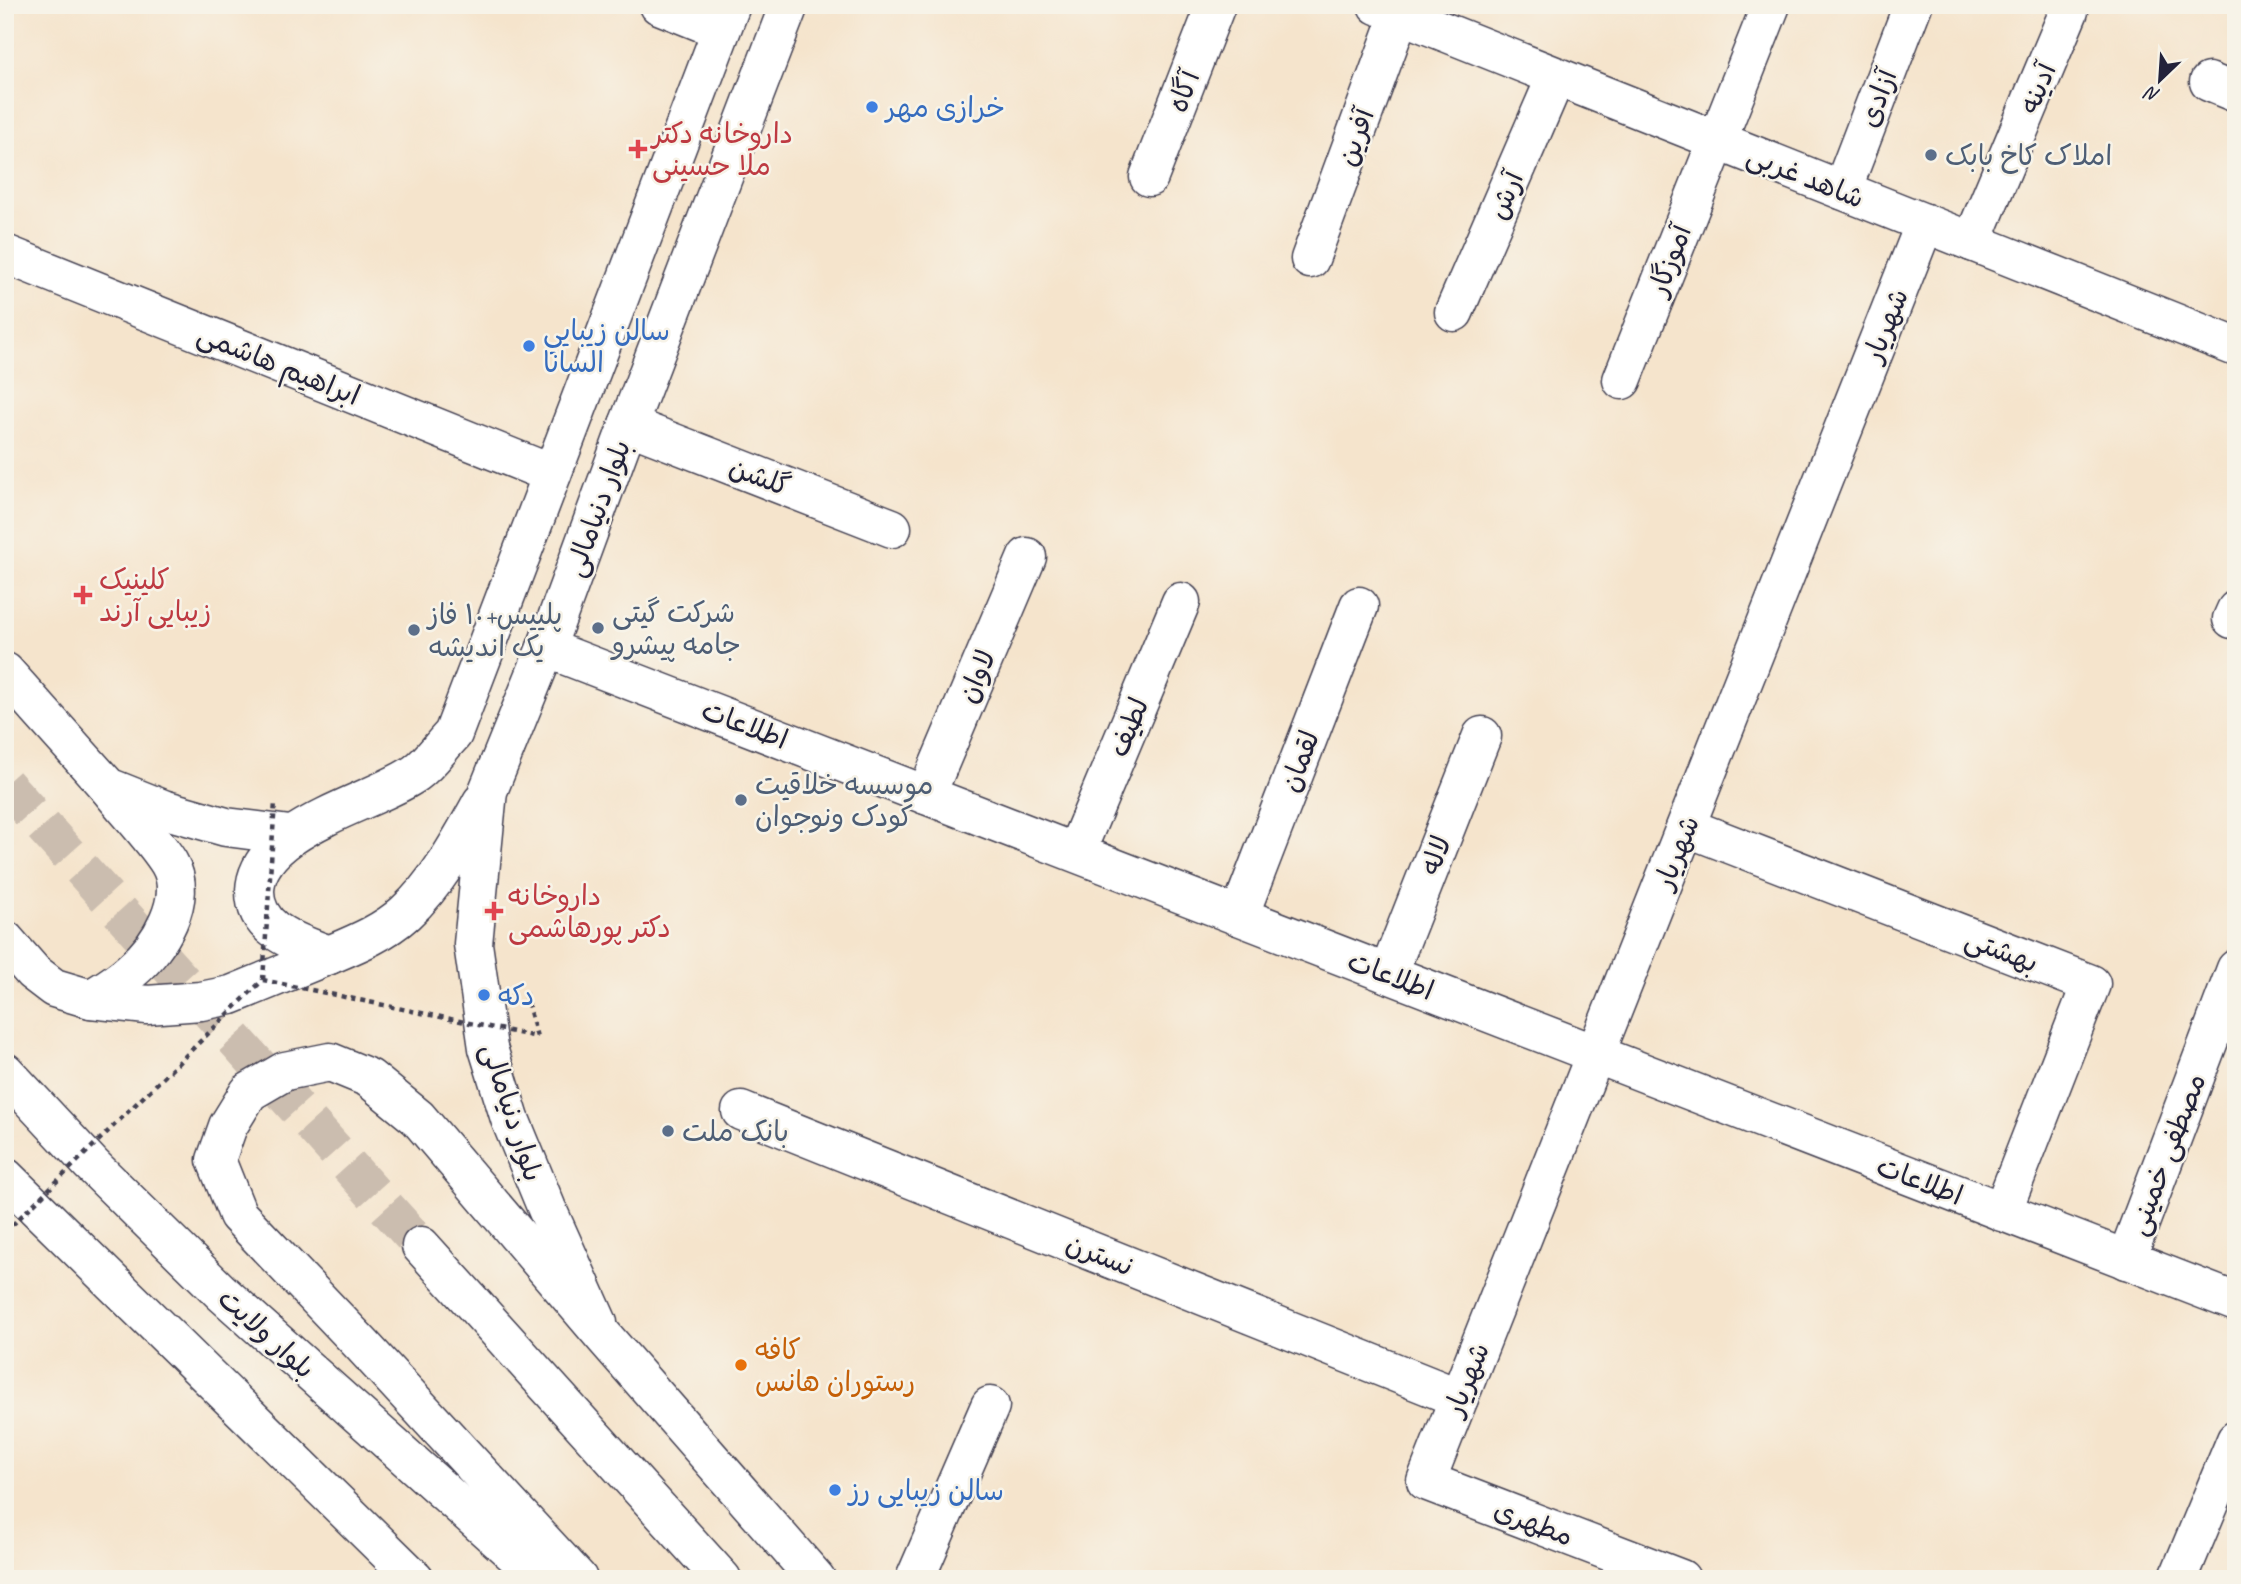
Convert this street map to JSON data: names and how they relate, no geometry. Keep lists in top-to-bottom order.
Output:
{
  "streets": {
    "street": [
      "آدینه",
      "آگاه",
      "آزادی",
      "آفرین",
      "شاهد غربی",
      "آرش",
      "آموزگار",
      "شهریار",
      "ابراهیم هاشمی",
      "گلشن",
      "بلوار دنیامالی",
      "لاوان",
      "اطلاعات",
      "لطیف",
      "لقمان",
      "لاله",
      "بهشتی",
      "مصطفی خمینی",
      "نسترن",
      "بلوار ولایت",
      "مطهری"
    ]
  },
  "crossings": [
    ["آدینه", "شاهد غربی"],
    ["آزادی", "شاهد غربی"],
    ["آفرین", "شاهد غربی"],
    ["شاهد غربی", "آرش"],
    ["شاهد غربی", "آموزگار"],
    ["شاهد غربی", "شهریار"],
    ["شهریار", "اطلاعات"],
    ["شهریار", "بهشتی"],
    ["شهریار", "نسترن"],
    ["شهریار", "مطهری"],
    ["ابراهیم هاشمی", "بلوار دنیامالی"],
    ["گلشن", "بلوار دنیامالی"],
    ["بلوار دنیامالی", "اطلاعات"],
    ["لاوان", "اطلاعات"],
    ["اطلاعات", "لطیف"],
    ["اطلاعات", "لقمان"],
    ["اطلاعات", "لاله"],
    ["اطلاعات", "بهشتی"],
    ["اطلاعات", "مصطفی خمینی"]
  ],
  "places": {
    "other": [
      "خرازی مهر",
      "املاک کاخ بابک",
      "سالن زيبايي السانا",
      "شرکت گیتی جامه پیشرو",
      "پلییس+١٠ فاز یک اندیشه",
      "موسسه خلاقیت کودک ونوجوان",
      "دکه",
      "بانک ملت",
      "کافه رستوران هانس",
      "سالن زیبایی رز"
    ],
    "health": ["داروخانه دکتر ملا حسینی", "کلینیک زیبایی آرند", "داروخانه دکتر پورهاشمی"]
  },
  "north": "bottom left"
}
